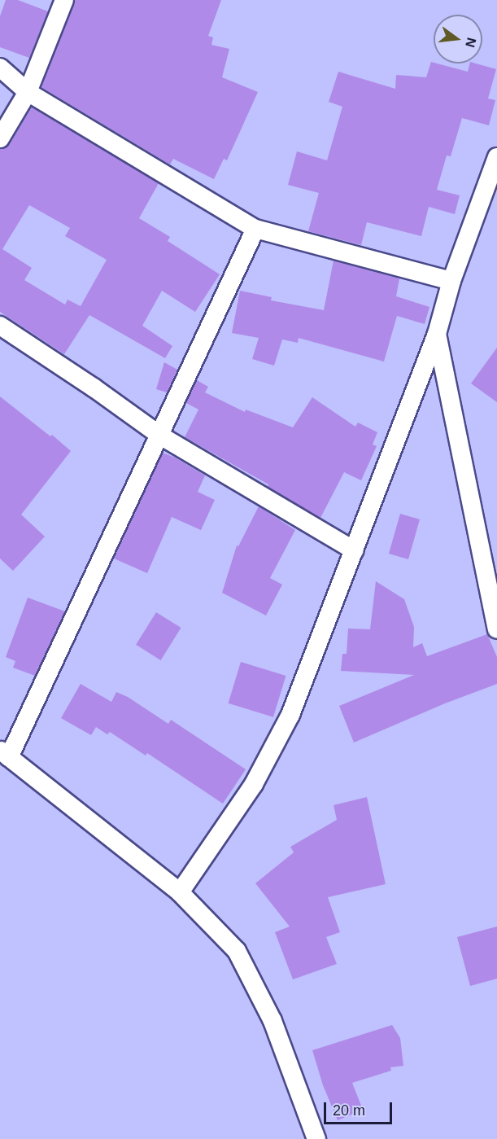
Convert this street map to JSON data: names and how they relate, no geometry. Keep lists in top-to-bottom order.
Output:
{
  "scale_bar": "20 m",
  "north": "right"
}
